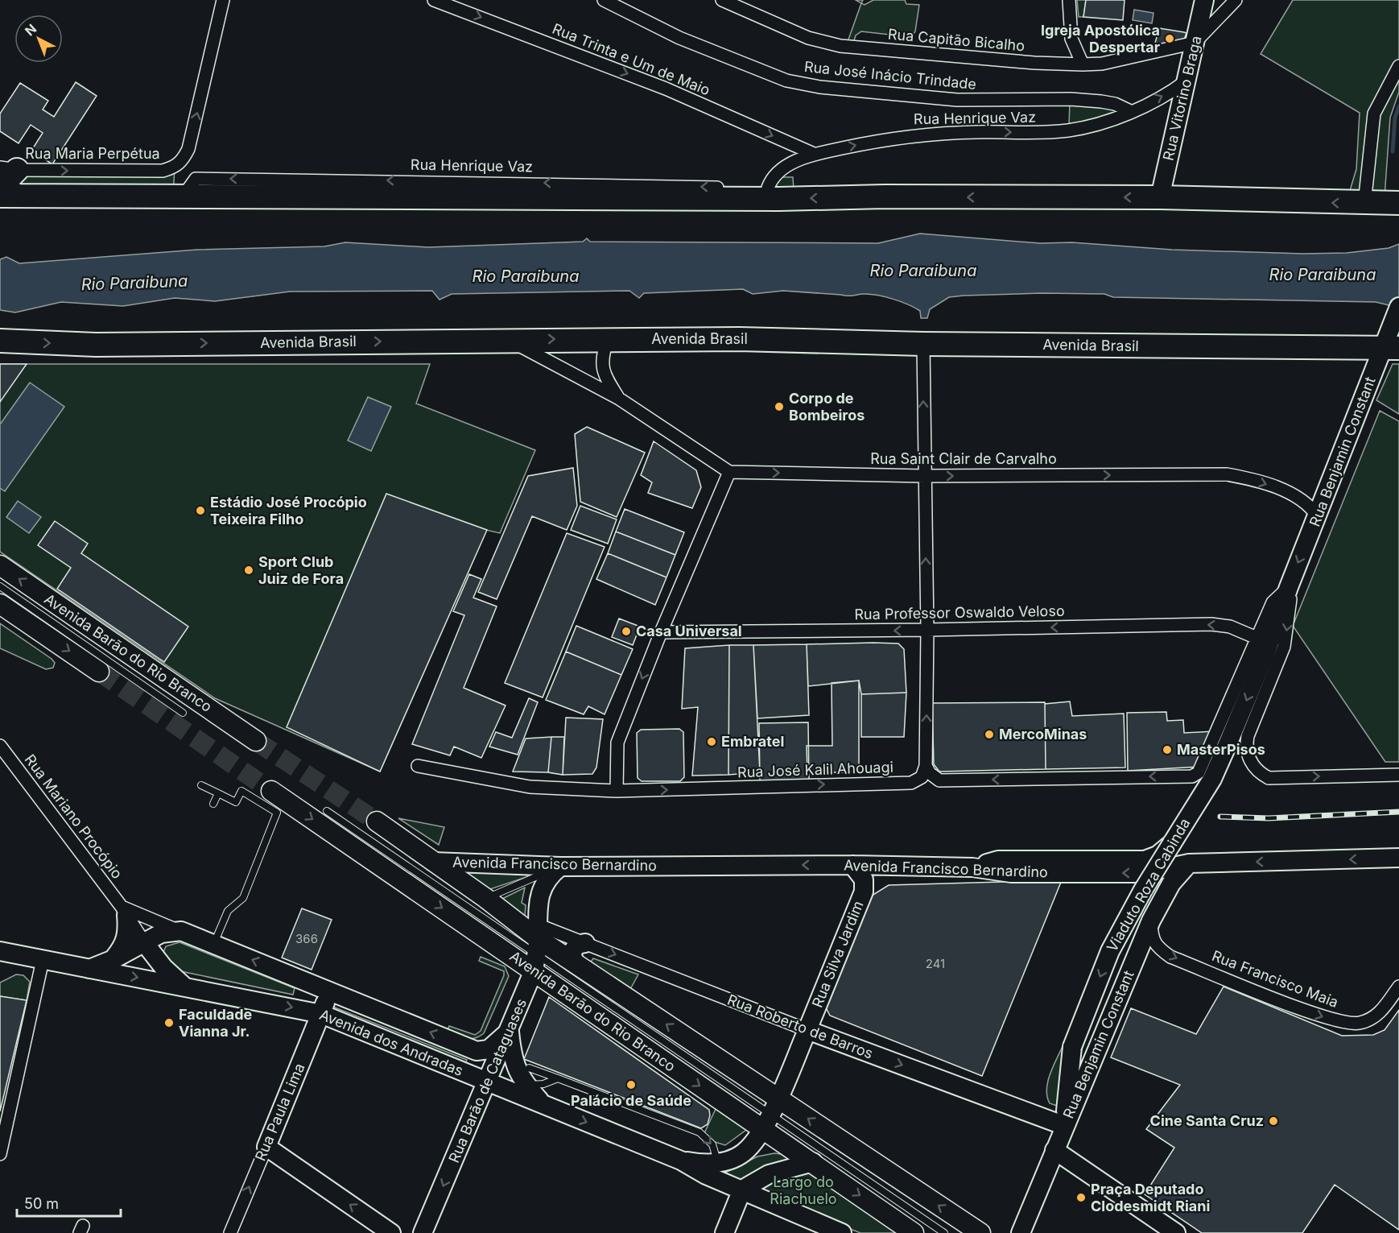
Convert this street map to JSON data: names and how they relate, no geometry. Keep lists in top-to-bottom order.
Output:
{
  "streets": {
    "highway": ["Avenida Brasil"],
    "main road": [
      "Rua Vitorino Braga",
      "Rua Benjamin Constant",
      "Avenida Barão do Rio Branco",
      "Avenida Francisco Bernardino",
      "Viaduto Roza Cabinda",
      "Rua Silva Jardim",
      "Rua Roberto de Barros",
      "Avenida dos Andradas",
      "Rua Barão de Cataguases",
      "Rua Paula Lima"
    ],
    "street": [
      "Rua Capitão Bicalho",
      "Rua Trinta e Um de Maio",
      "Rua José Inácio Trindade",
      "Rua Henrique Vaz",
      "Rua Maria Perpétua",
      "Rua Saint Clair de Carvalho",
      "Rua Professor Oswaldo Veloso",
      "Rua José Kalil Ahouagi",
      "Rua Mariano Procópio",
      "Rua Francisco Maia"
    ]
  },
  "crossings": [
    ["Rua Capitão Bicalho", "Rua Vitorino Braga"],
    ["Rua Trinta e Um de Maio", "Rua Henrique Vaz"],
    ["Rua José Inácio Trindade", "Rua Henrique Vaz"],
    ["Rua Vitorino Braga", "Rua Henrique Vaz"],
    ["Avenida Brasil", "Rua Benjamin Constant"],
    ["Rua Benjamin Constant", "Rua Saint Clair de Carvalho"],
    ["Rua Benjamin Constant", "Rua Professor Oswaldo Veloso"],
    ["Rua Benjamin Constant", "Rua José Kalil Ahouagi"],
    ["Rua Benjamin Constant", "Avenida Francisco Bernardino"],
    ["Rua Benjamin Constant", "Viaduto Roza Cabinda"],
    ["Rua Benjamin Constant", "Rua Francisco Maia"],
    ["Rua Benjamin Constant", "Rua Roberto de Barros"],
    ["Avenida Barão do Rio Branco", "Avenida Francisco Bernardino"],
    ["Avenida Barão do Rio Branco", "Rua Silva Jardim"],
    ["Avenida Barão do Rio Branco", "Rua Roberto de Barros"],
    ["Avenida Barão do Rio Branco", "Avenida dos Andradas"],
    ["Avenida Barão do Rio Branco", "Rua Barão de Cataguases"],
    ["Avenida Francisco Bernardino", "Rua Silva Jardim"],
    ["Avenida Francisco Bernardino", "Rua Barão de Cataguases"],
    ["Viaduto Roza Cabinda", "Rua Roberto de Barros"],
    ["Rua Silva Jardim", "Rua Roberto de Barros"],
    ["Rua Silva Jardim", "Avenida dos Andradas"],
    ["Rua Roberto de Barros", "Rua Barão de Cataguases"],
    ["Avenida dos Andradas", "Rua Barão de Cataguases"],
    ["Avenida dos Andradas", "Rua Paula Lima"]
  ],
  "one_way": [
    "Rua Trinta e Um de Maio",
    "Rua Henrique Vaz",
    "Rua Maria Perpétua",
    "Rua Saint Clair de Carvalho",
    "Rua Professor Oswaldo Veloso",
    "Rua José Kalil Ahouagi",
    "Avenida Francisco Bernardino",
    "Viaduto Roza Cabinda",
    "Rua Francisco Maia",
    "Rua Roberto de Barros",
    "Rua Barão de Cataguases",
    "Rua Paula Lima"
  ],
  "water": ["Rio Paraibuna"],
  "parks": ["Largo do Riachuelo"],
  "places": [
    "Igreja Apostólica Despertar",
    "Corpo de Bombeiros",
    "Estádio José Procópio Teixeira Filho",
    "Sport Club Juiz de Fora",
    "Casa Universal",
    "MercoMinas",
    "Embratel",
    "MasterPisos",
    "Faculdade Vianna Jr.",
    "Palácio de Saúde",
    "Cine Santa Cruz",
    "Praça Deputado Clodesmidt Riani"
  ],
  "house_numbers": ["366", "241"],
  "scale_bar": "50 m",
  "north": "top left"
}
